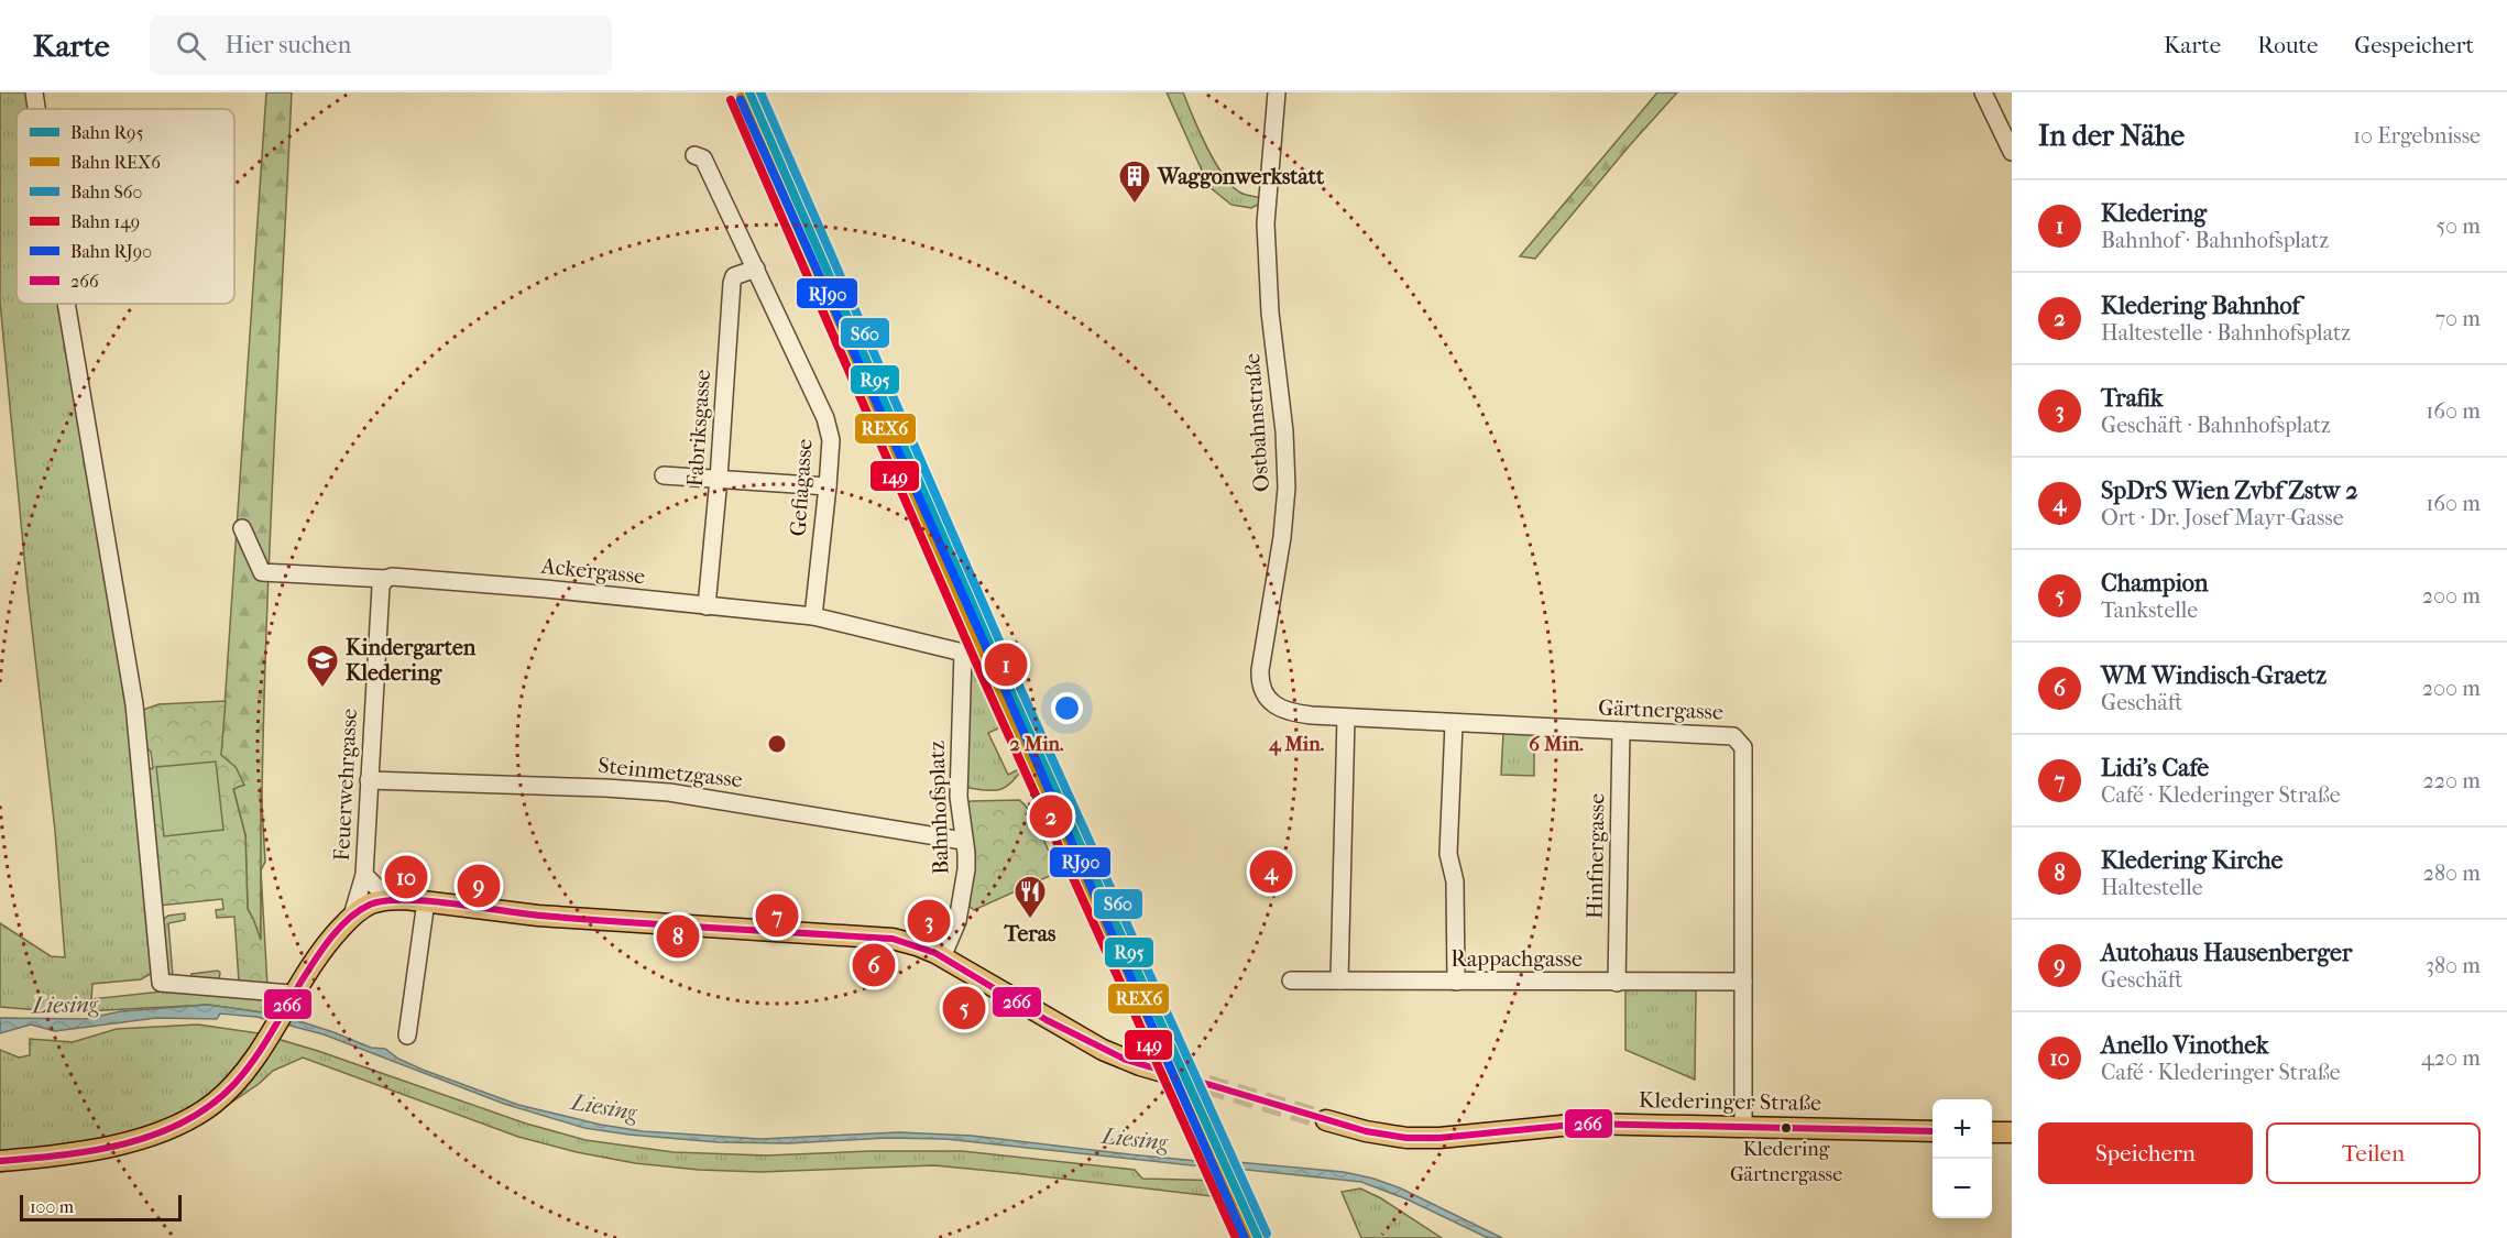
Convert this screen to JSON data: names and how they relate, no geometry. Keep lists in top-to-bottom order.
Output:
{
  "streets": {
    "main road": ["Klederinger Straße"],
    "street": [
      "Ostbahnstraße",
      "Fabriksgasse",
      "Gefiagasse",
      "Ackergasse",
      "Gärtnergasse",
      "Steinmetzgasse",
      "Feuerwehrgasse",
      "Bahnhofsplatz",
      "Hinfnergasse",
      "Rappachgasse"
    ]
  },
  "crossings": [
    ["Ostbahnstraße", "Gärtnergasse"],
    ["Fabriksgasse", "Gefiagasse"],
    ["Fabriksgasse", "Ackergasse"],
    ["Gefiagasse", "Ackergasse"],
    ["Ackergasse", "Feuerwehrgasse"],
    ["Ackergasse", "Bahnhofsplatz"],
    ["Gärtnergasse", "Hinfnergasse"],
    ["Gärtnergasse", "Rappachgasse"],
    ["Gärtnergasse", "Klederinger Straße"],
    ["Steinmetzgasse", "Feuerwehrgasse"],
    ["Steinmetzgasse", "Bahnhofsplatz"],
    ["Hinfnergasse", "Rappachgasse"]
  ],
  "water": ["Liesing"],
  "places": {
    "building": ["Waggonwerkstatt"],
    "school or university": ["Kindergarten Kledering"],
    "restaurant": ["Teras"],
    "other": ["Kledering Gärtnergasse"]
  },
  "lines": [
    "rail line R95",
    "rail line S60",
    "rail line REX6",
    "rail line 149",
    "rail line RJ90",
    "transit line 266"
  ],
  "legend": [
    "Bahn R95",
    "Bahn REX6",
    "Bahn S60",
    "Bahn 149",
    "Bahn RJ90",
    "266"
  ],
  "scale_bar": "100 m",
  "page": {
    "header": "Karte",
    "search": "Hier suchen",
    "nav": ["Karte", "Route", "Gespeichert"],
    "heading": ["In der Nähe", "10 Ergebnisse"],
    "list": [
      {
        "mark": "1",
        "name": "Kledering",
        "note": "Bahnhof · Bahnhofsplatz",
        "value": "50 m"
      },
      {
        "mark": "2",
        "name": "Kledering Bahnhof",
        "note": "Haltestelle · Bahnhofsplatz",
        "value": "70 m"
      },
      {
        "mark": "3",
        "name": "Trafik",
        "note": "Geschäft · Bahnhofsplatz",
        "value": "160 m"
      },
      {
        "mark": "4",
        "name": "SpDrS Wien Zvbf Zstw 2",
        "note": "Ort · Dr. Josef Mayr-Gasse",
        "value": "160 m"
      },
      {
        "mark": "5",
        "name": "Champion",
        "note": "Tankstelle",
        "value": "200 m"
      },
      {
        "mark": "6",
        "name": "WM Windisch-Graetz",
        "note": "Geschäft",
        "value": "200 m"
      },
      {
        "mark": "7",
        "name": "Lidi's Cafe",
        "note": "Café · Klederinger Straße",
        "value": "220 m"
      },
      {
        "mark": "8",
        "name": "Kledering Kirche",
        "note": "Haltestelle",
        "value": "280 m"
      },
      {
        "mark": "9",
        "name": "Autohaus Hausenberger",
        "note": "Geschäft",
        "value": "380 m"
      },
      {
        "mark": "10",
        "name": "Anello Vinothek",
        "note": "Café · Klederinger Straße",
        "value": "420 m"
      }
    ],
    "pins": [
      "1",
      "2",
      "4",
      "10",
      "9",
      "7",
      "3",
      "8",
      "6",
      "5"
    ],
    "map_buttons": ["+", "−"],
    "buttons": ["Speichern", "Teilen"],
    "scale": "100 m"
  },
  "rings": ["2 Min.", "4 Min.", "6 Min."]
}
